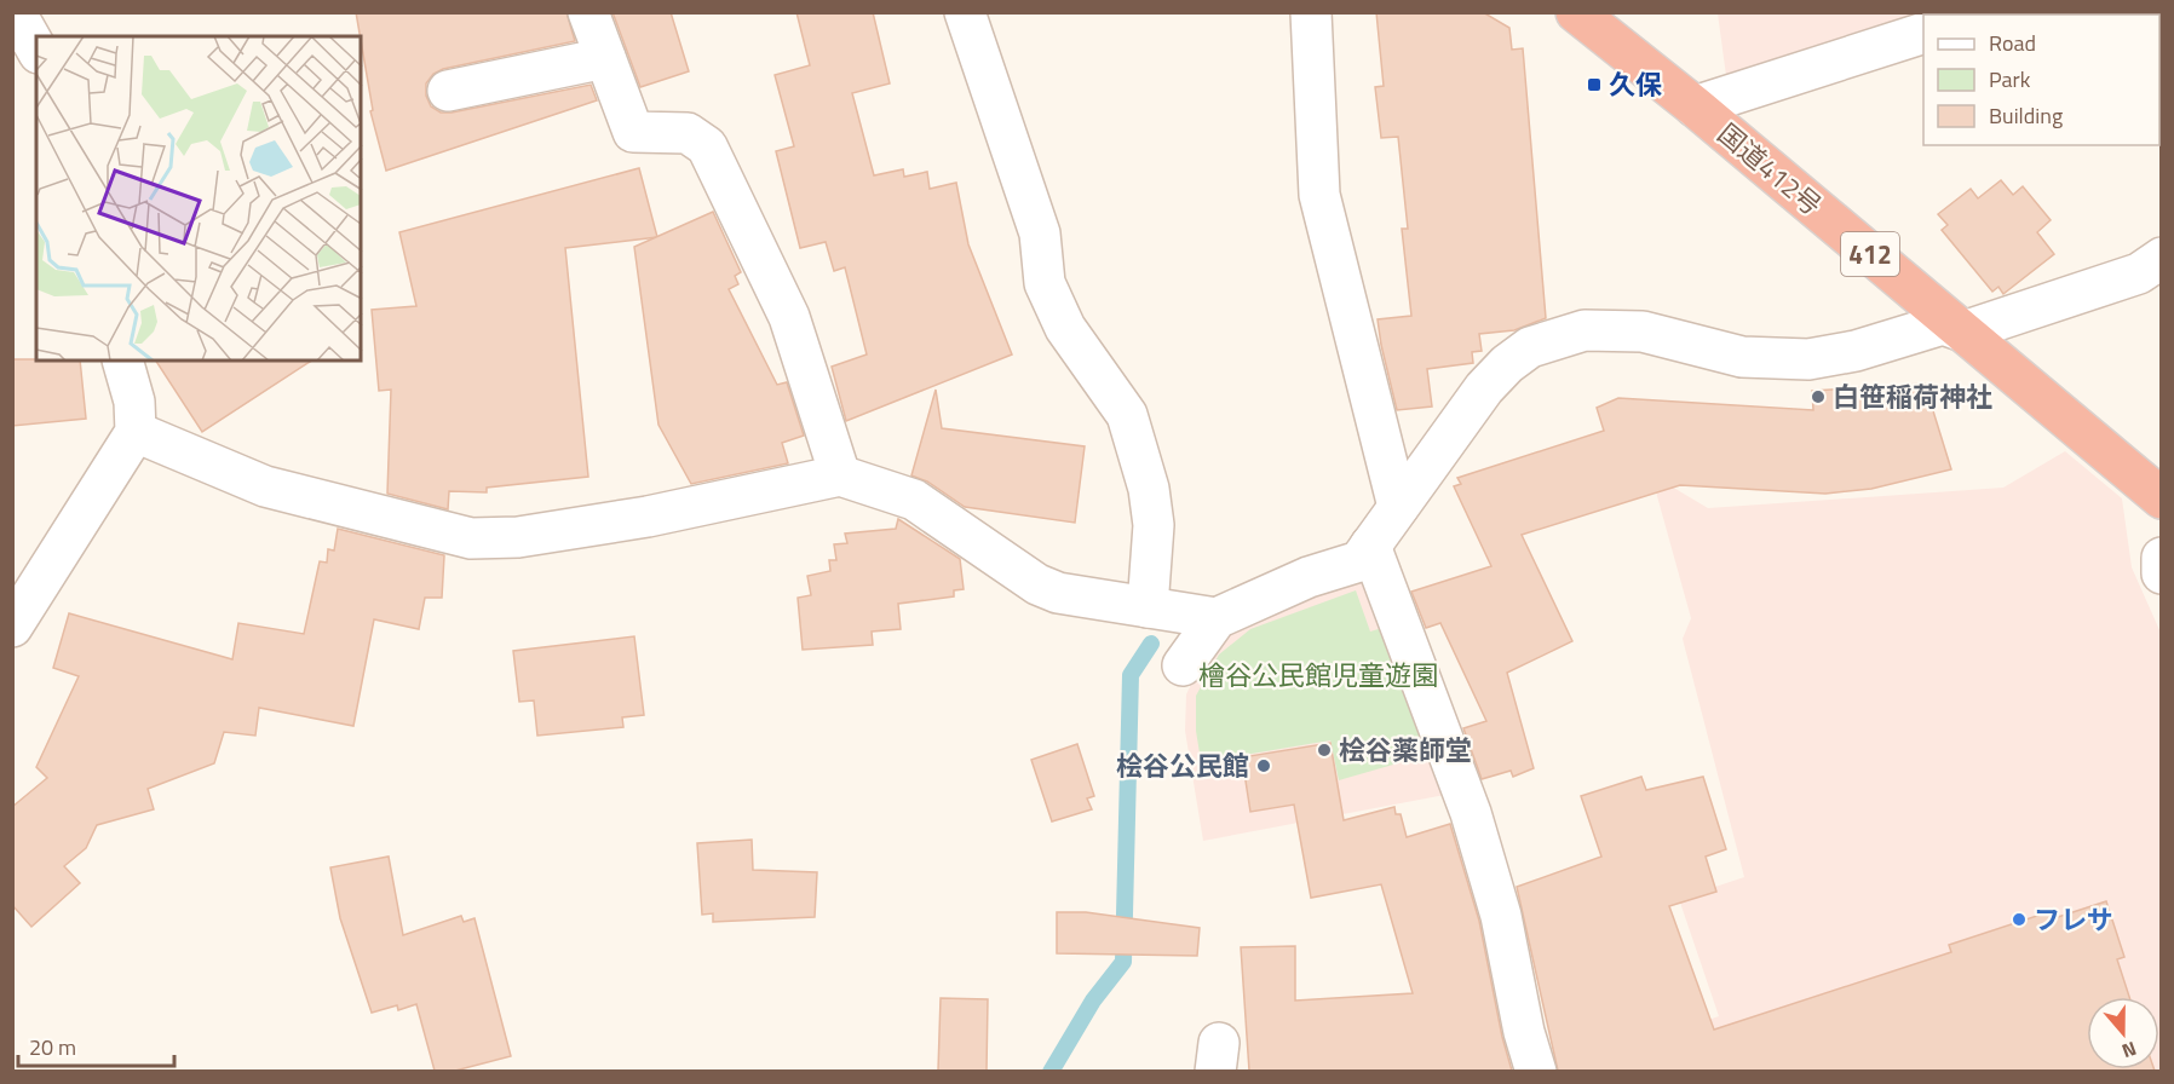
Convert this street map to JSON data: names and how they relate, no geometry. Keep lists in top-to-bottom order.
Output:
{
  "streets": {
    "highway": ["国道412号", "412"]
  },
  "parks": ["檜谷公民館児童遊園"],
  "places": {
    "transit": ["久保"],
    "other": [
      "白笹稲荷神社",
      "桧谷薬師堂",
      "桧谷公民館",
      "フレサ"
    ]
  },
  "legend": ["Road", "Park", "Building"],
  "scale_bar": "20 m",
  "north": "bottom"
}
